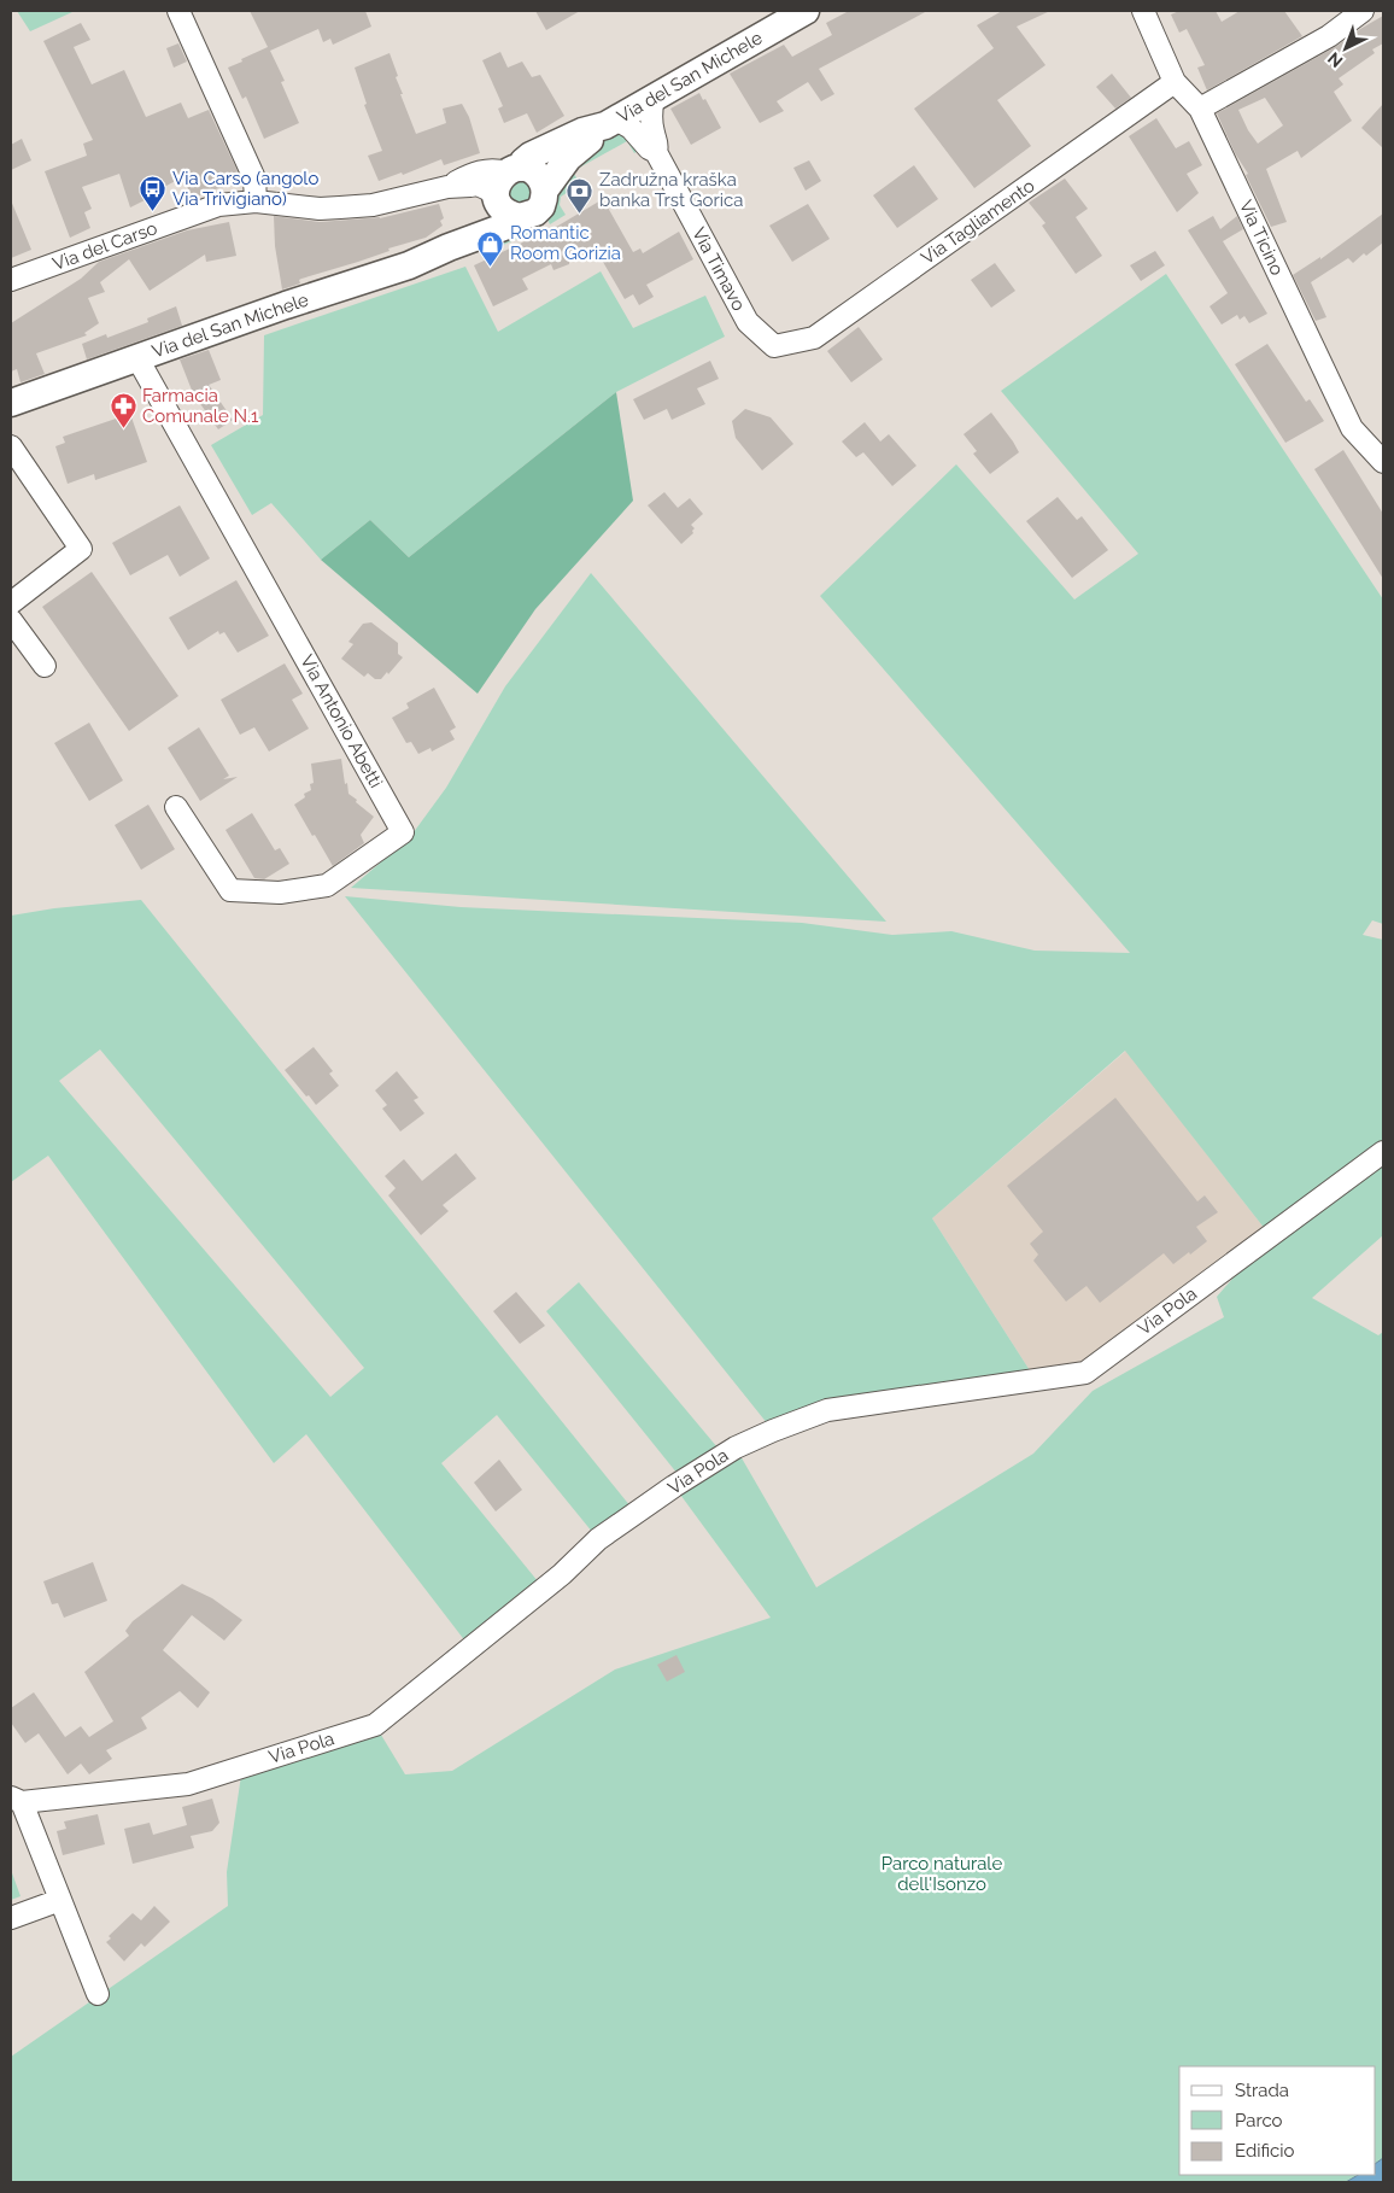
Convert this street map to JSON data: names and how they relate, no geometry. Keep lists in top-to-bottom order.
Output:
{
  "streets": {
    "main road": ["Via del San Michele"],
    "street": [
      "Via Tagliamento",
      "Via Ticino",
      "Via del Carso",
      "Via Timavo",
      "Via Antonio Abetti",
      "Via Pola"
    ]
  },
  "crossings": [
    ["Via del San Michele", "Via del Carso"],
    ["Via del San Michele", "Via Timavo"],
    ["Via del San Michele", "Via Antonio Abetti"],
    ["Via Tagliamento", "Via Ticino"],
    ["Via Tagliamento", "Via Timavo"]
  ],
  "parks": ["Parco naturale dell'Isonzo"],
  "places": {
    "bus stop": ["Via Carso (angolo Via Trivigiano)"],
    "bank": ["Zadružna kraška banka Trst Gorica"],
    "shop": ["Romantic Room Gorizia"],
    "pharmacy": ["Farmacia Comunale N.1"]
  },
  "legend": ["Strada", "Parco", "Edificio"],
  "north": "bottom left"
}
